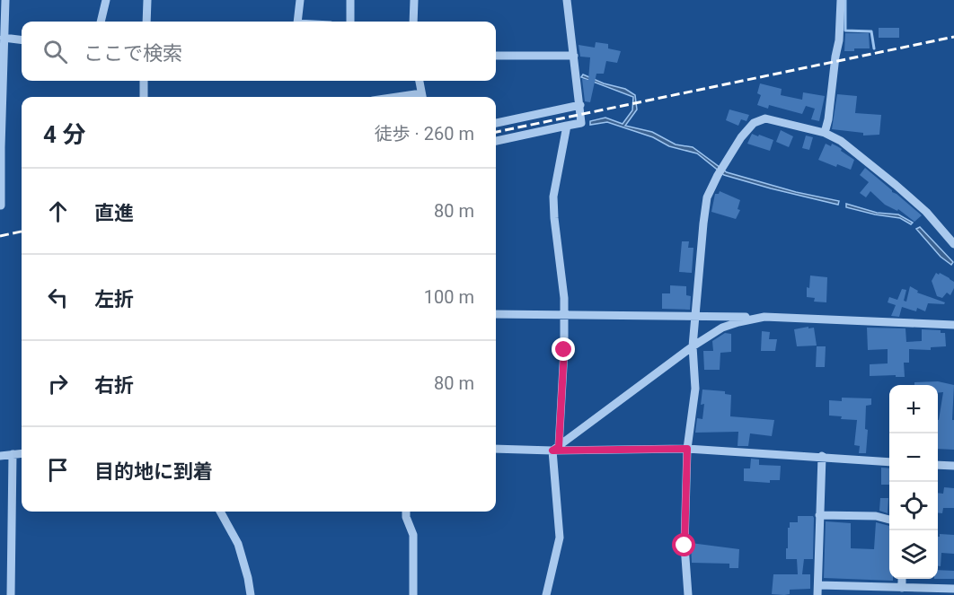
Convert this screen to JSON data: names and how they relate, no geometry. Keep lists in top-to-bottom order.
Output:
{
  "page": {
    "search": "ここで検索",
    "heading": ["4 分", "徒歩 · 260 m"],
    "list": [
      ["直進", "80 m"],
      ["左折", "100 m"],
      ["右折", "80 m"],
      "目的地に到着"
    ],
    "map_buttons": ["+", "−"]
  }
}
